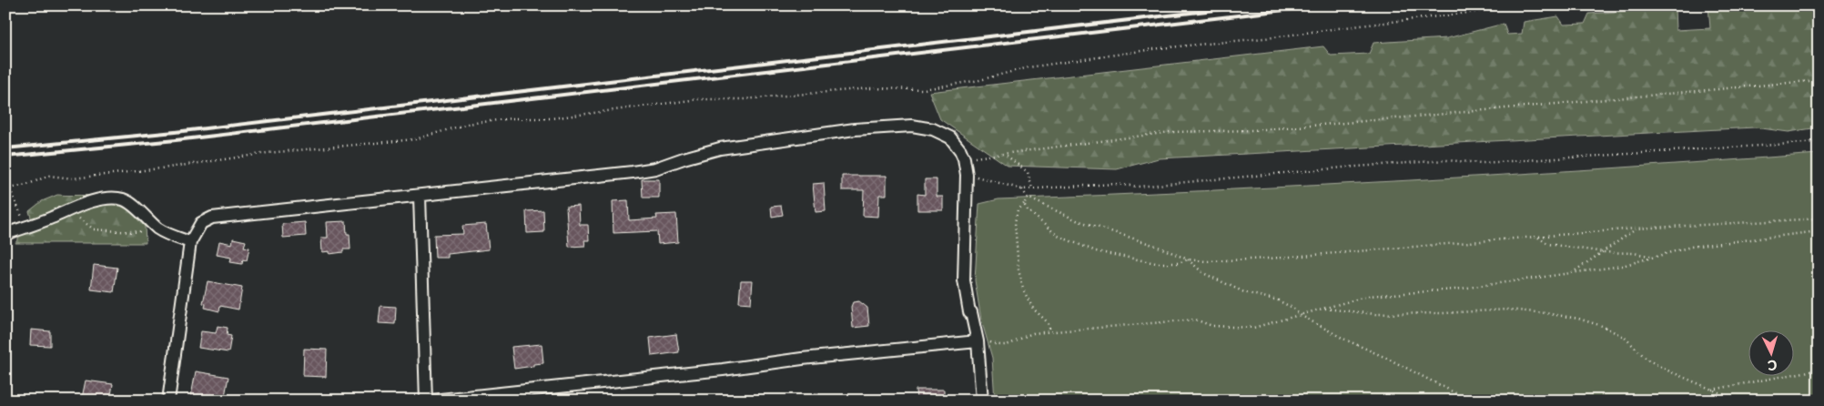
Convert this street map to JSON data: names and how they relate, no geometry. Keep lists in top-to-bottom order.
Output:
{
  "north": "bottom"
}
